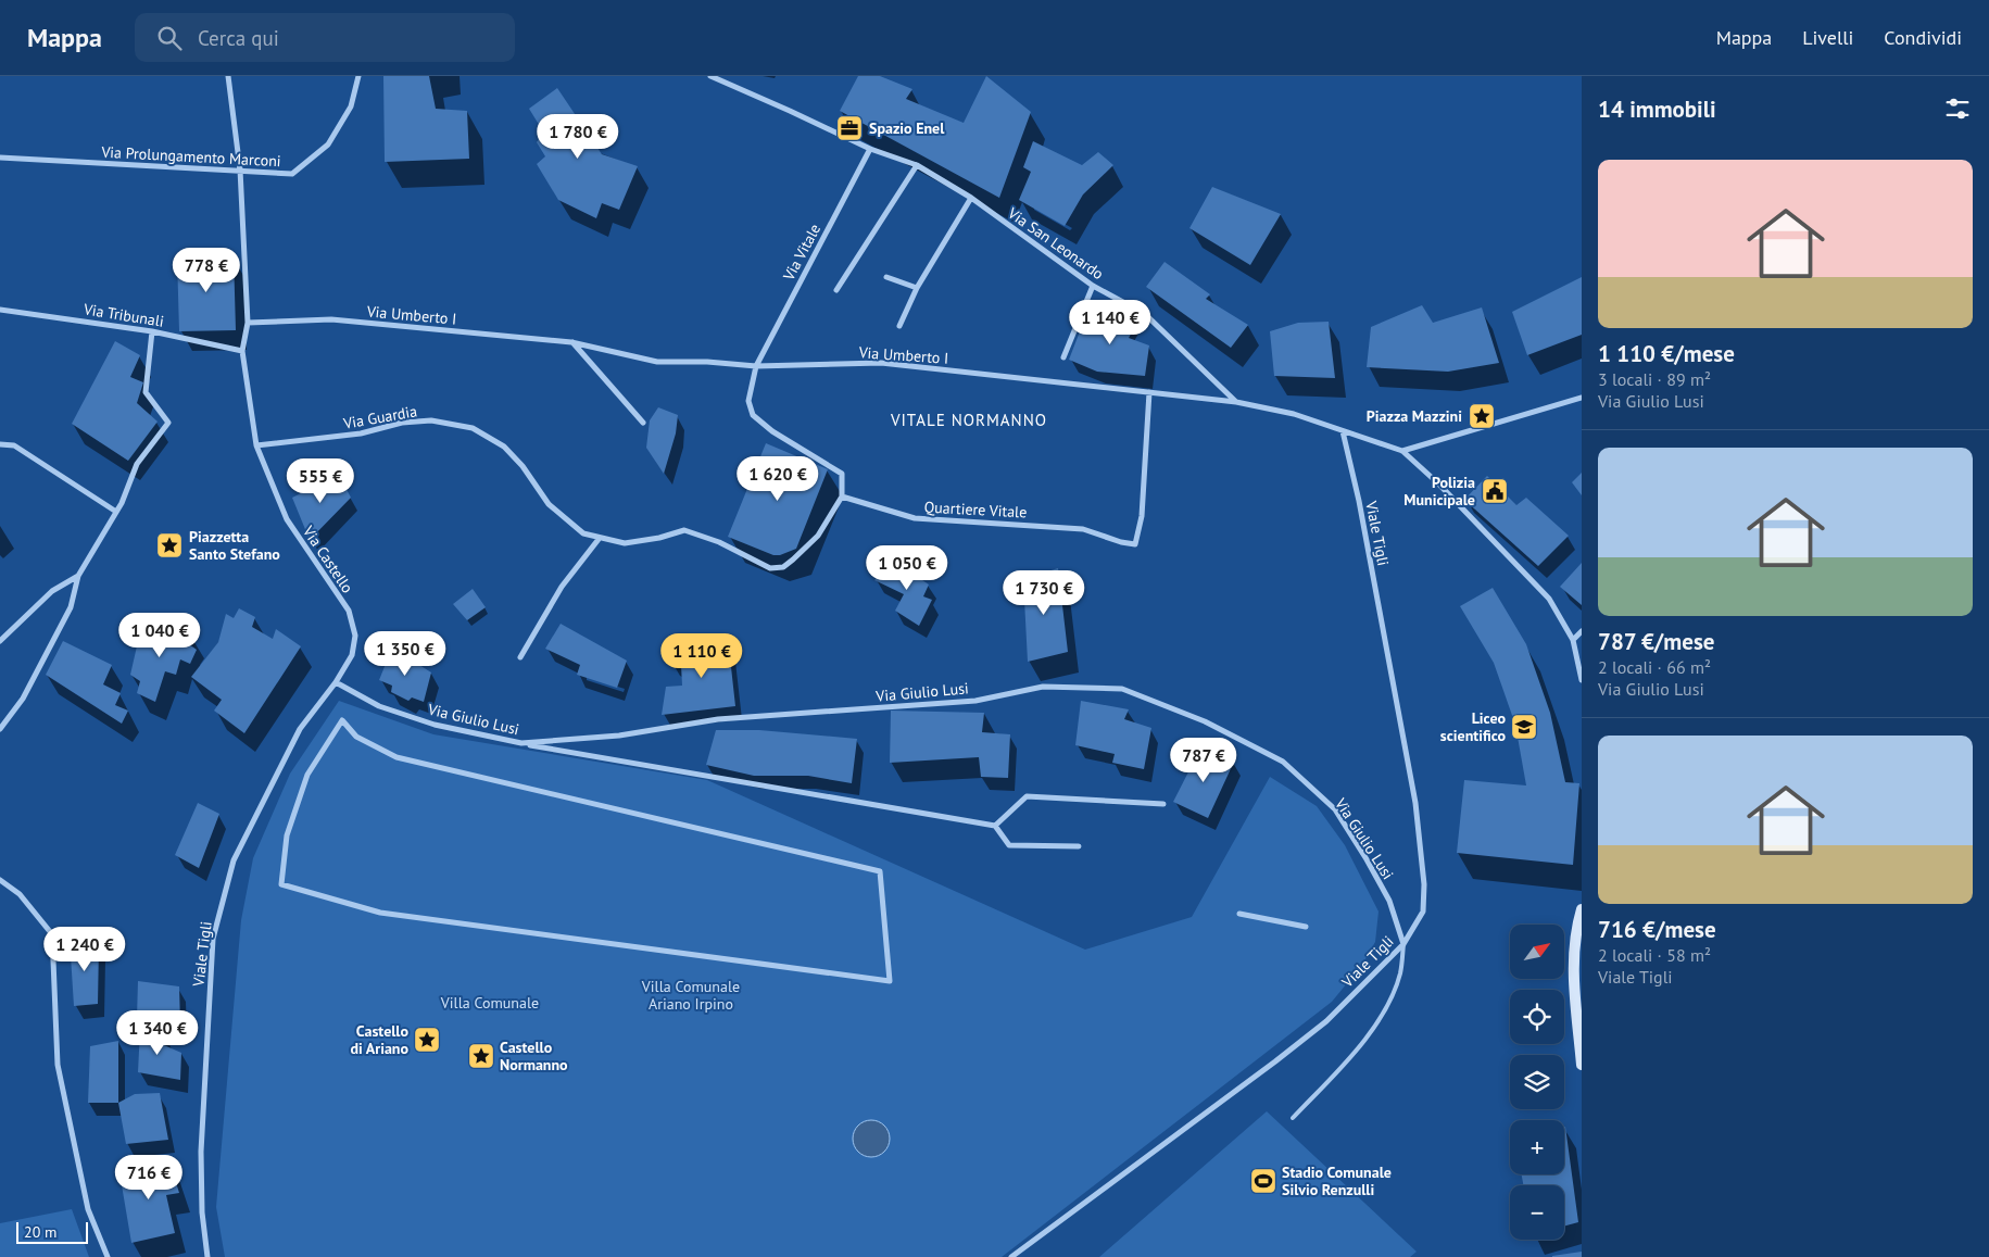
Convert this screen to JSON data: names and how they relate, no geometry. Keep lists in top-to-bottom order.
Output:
{
  "streets": {
    "street": [
      "Via Prolungamento Marconi",
      "Via San Leonardo",
      "Via Vitale",
      "Via Tribunali",
      "Via Umberto I",
      "Via Guardia",
      "Quartiere Vitale",
      "Viale Tigli",
      "Via Castello",
      "Via Giulio Lusi"
    ]
  },
  "crossings": [
    ["Via Prolungamento Marconi", "Via Castello"],
    ["Via San Leonardo", "Via Vitale"],
    ["Via San Leonardo", "Via Umberto I"],
    ["Via Vitale", "Via Umberto I"],
    ["Via Tribunali", "Via Castello"],
    ["Via Umberto I", "Quartiere Vitale"],
    ["Via Umberto I", "Via Castello"],
    ["Via Guardia", "Quartiere Vitale"],
    ["Via Guardia", "Via Castello"],
    ["Viale Tigli", "Via Castello"],
    ["Viale Tigli", "Via Giulio Lusi"],
    ["Via Castello", "Via Giulio Lusi"]
  ],
  "districts": ["VITALE NORMANNO"],
  "parks": ["Villa Comunale Ariano Irpino", "Villa Comunale"],
  "places": {
    "office": ["Spazio Enel"],
    "place": [
      "Piazza Mazzini",
      "Piazzetta Santo Stefano",
      "Castello di Ariano",
      "Castello Normanno"
    ],
    "public building": ["Polizia Municipale"],
    "school or university": ["Liceo scientifico"],
    "sports": ["Stadio Comunale Silvio Renzulli"]
  },
  "scale_bar": "20 m",
  "north": "top right",
  "page": {
    "header": "Mappa",
    "search": "Cerca qui",
    "nav": ["Mappa", "Livelli", "Condividi"],
    "heading": "14 immobili",
    "price": [
      "1 780 €",
      "778 €",
      "1 140 €",
      "1 620 €",
      "555 €",
      "1 050 €",
      "1 730 €",
      "1 040 €",
      "1 350 €",
      "1 110 €",
      "787 €",
      "1 240 €",
      "1 340 €",
      "716 €"
    ],
    "list": [
      {
        "name": "1 110 €/mese",
        "note": "3 locali · 89 m² · Via Giulio Lusi"
      },
      {
        "name": "787 €/mese",
        "note": "2 locali · 66 m² · Via Giulio Lusi"
      },
      {
        "name": "716 €/mese",
        "note": "2 locali · 58 m² · Viale Tigli"
      }
    ],
    "map_buttons": ["+", "−"],
    "scale": "20 m"
  }
}
